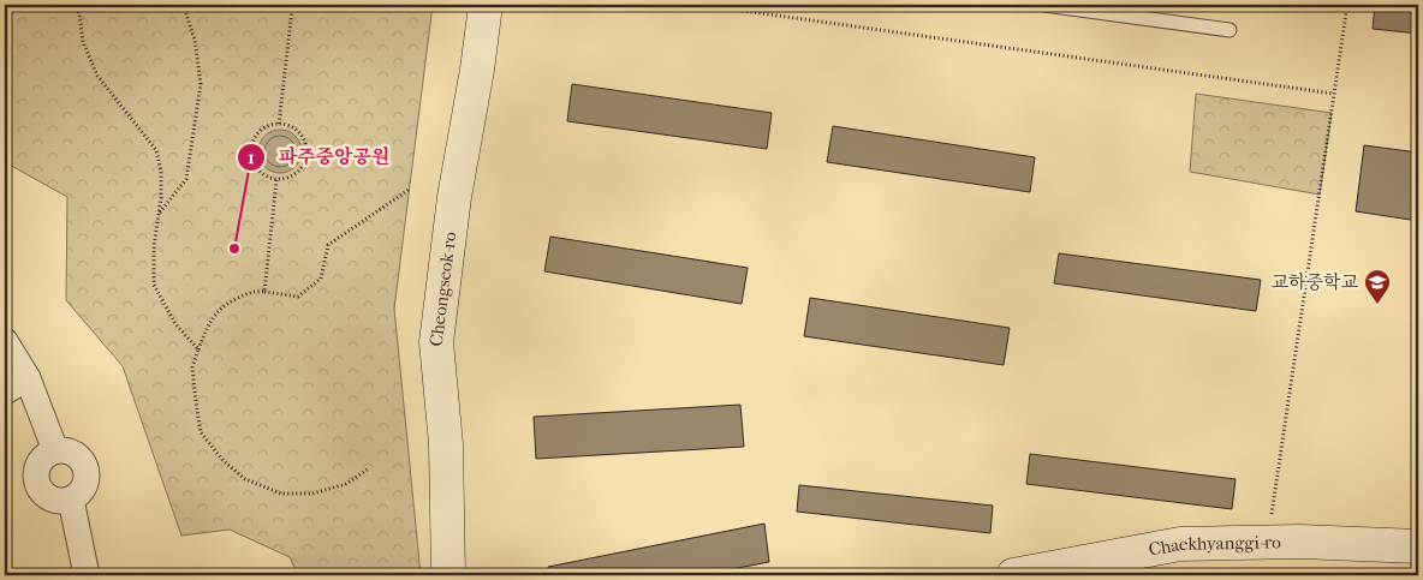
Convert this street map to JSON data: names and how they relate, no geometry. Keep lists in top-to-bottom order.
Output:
{
  "streets": {
    "main road": ["Cheongseok-ro", "Chaekhyanggi-ro"]
  },
  "places": {
    "other": ["파주중앙공원"],
    "school or university": ["교하중학교"]
  }
}
